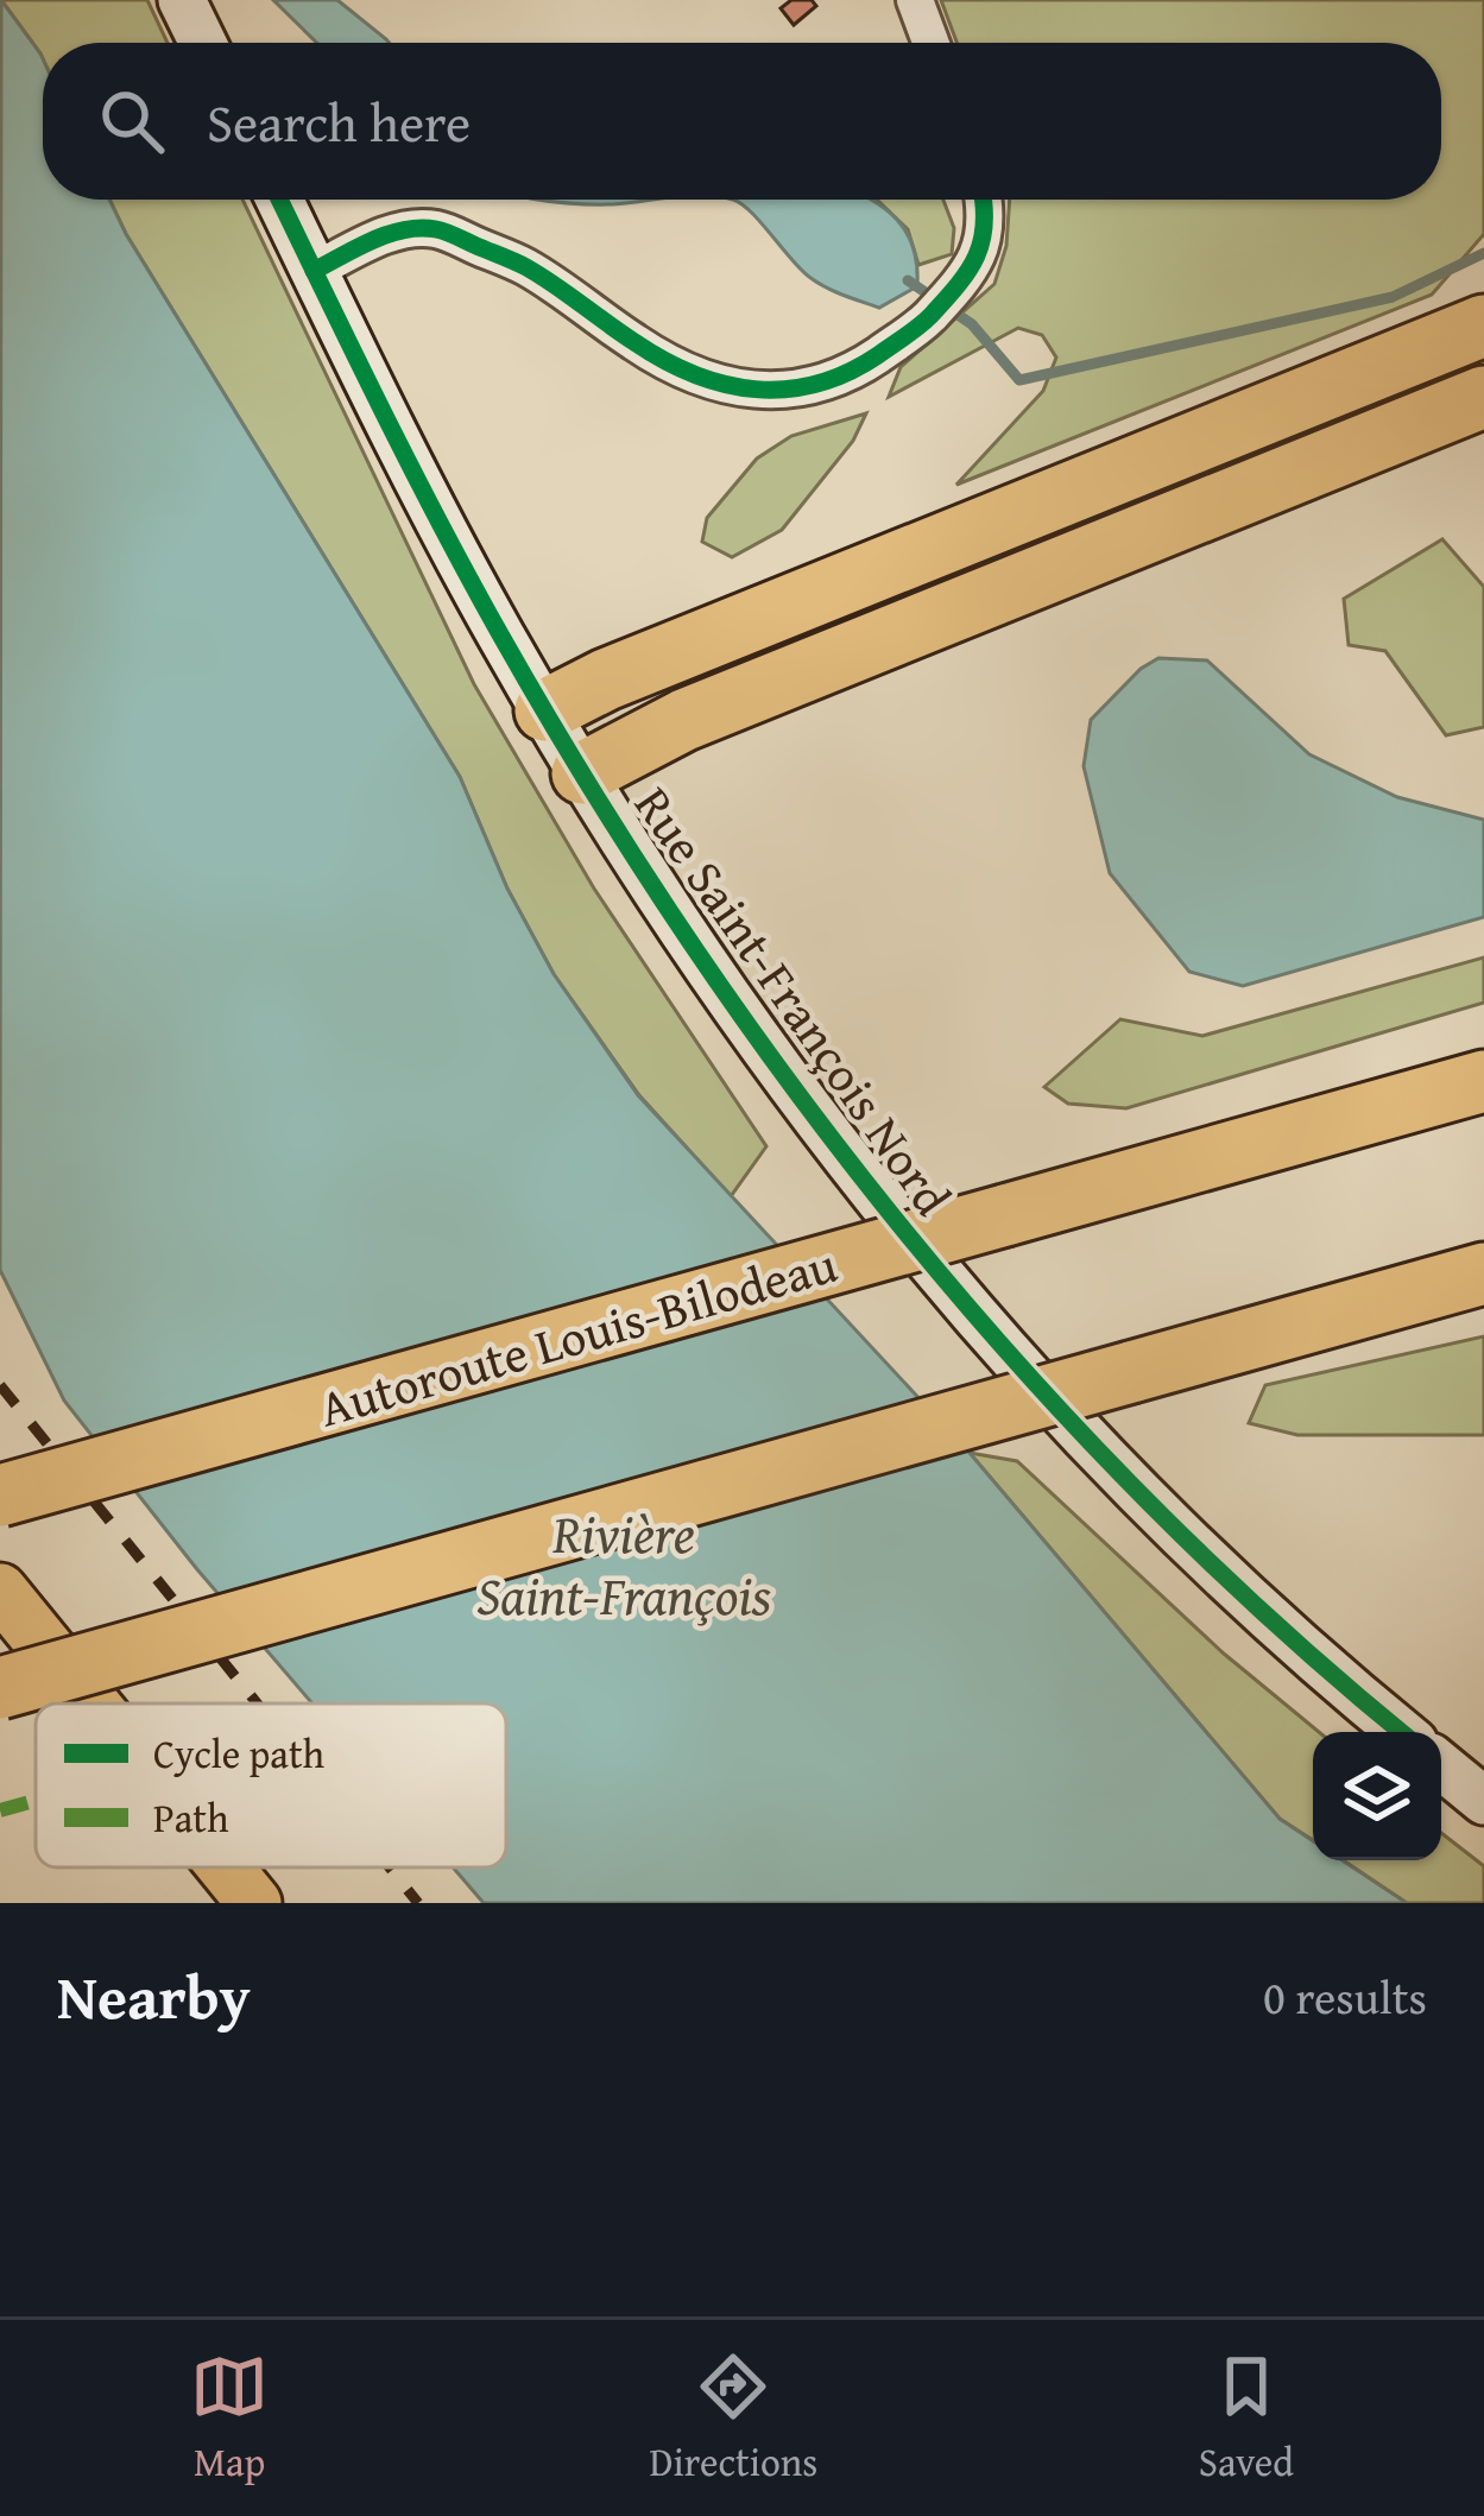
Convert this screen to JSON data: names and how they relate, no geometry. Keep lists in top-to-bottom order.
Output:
{
  "streets": {
    "highway": ["Autoroute Louis-Bilodeau"],
    "street": ["Rue Saint-François Nord"]
  },
  "water": ["Rivière Saint-François"],
  "legend": ["Cycle path", "Path"],
  "page": {
    "search": "Search here",
    "heading": ["Nearby", "0 results"],
    "nav": ["Map", "Directions", "Saved"]
  }
}
